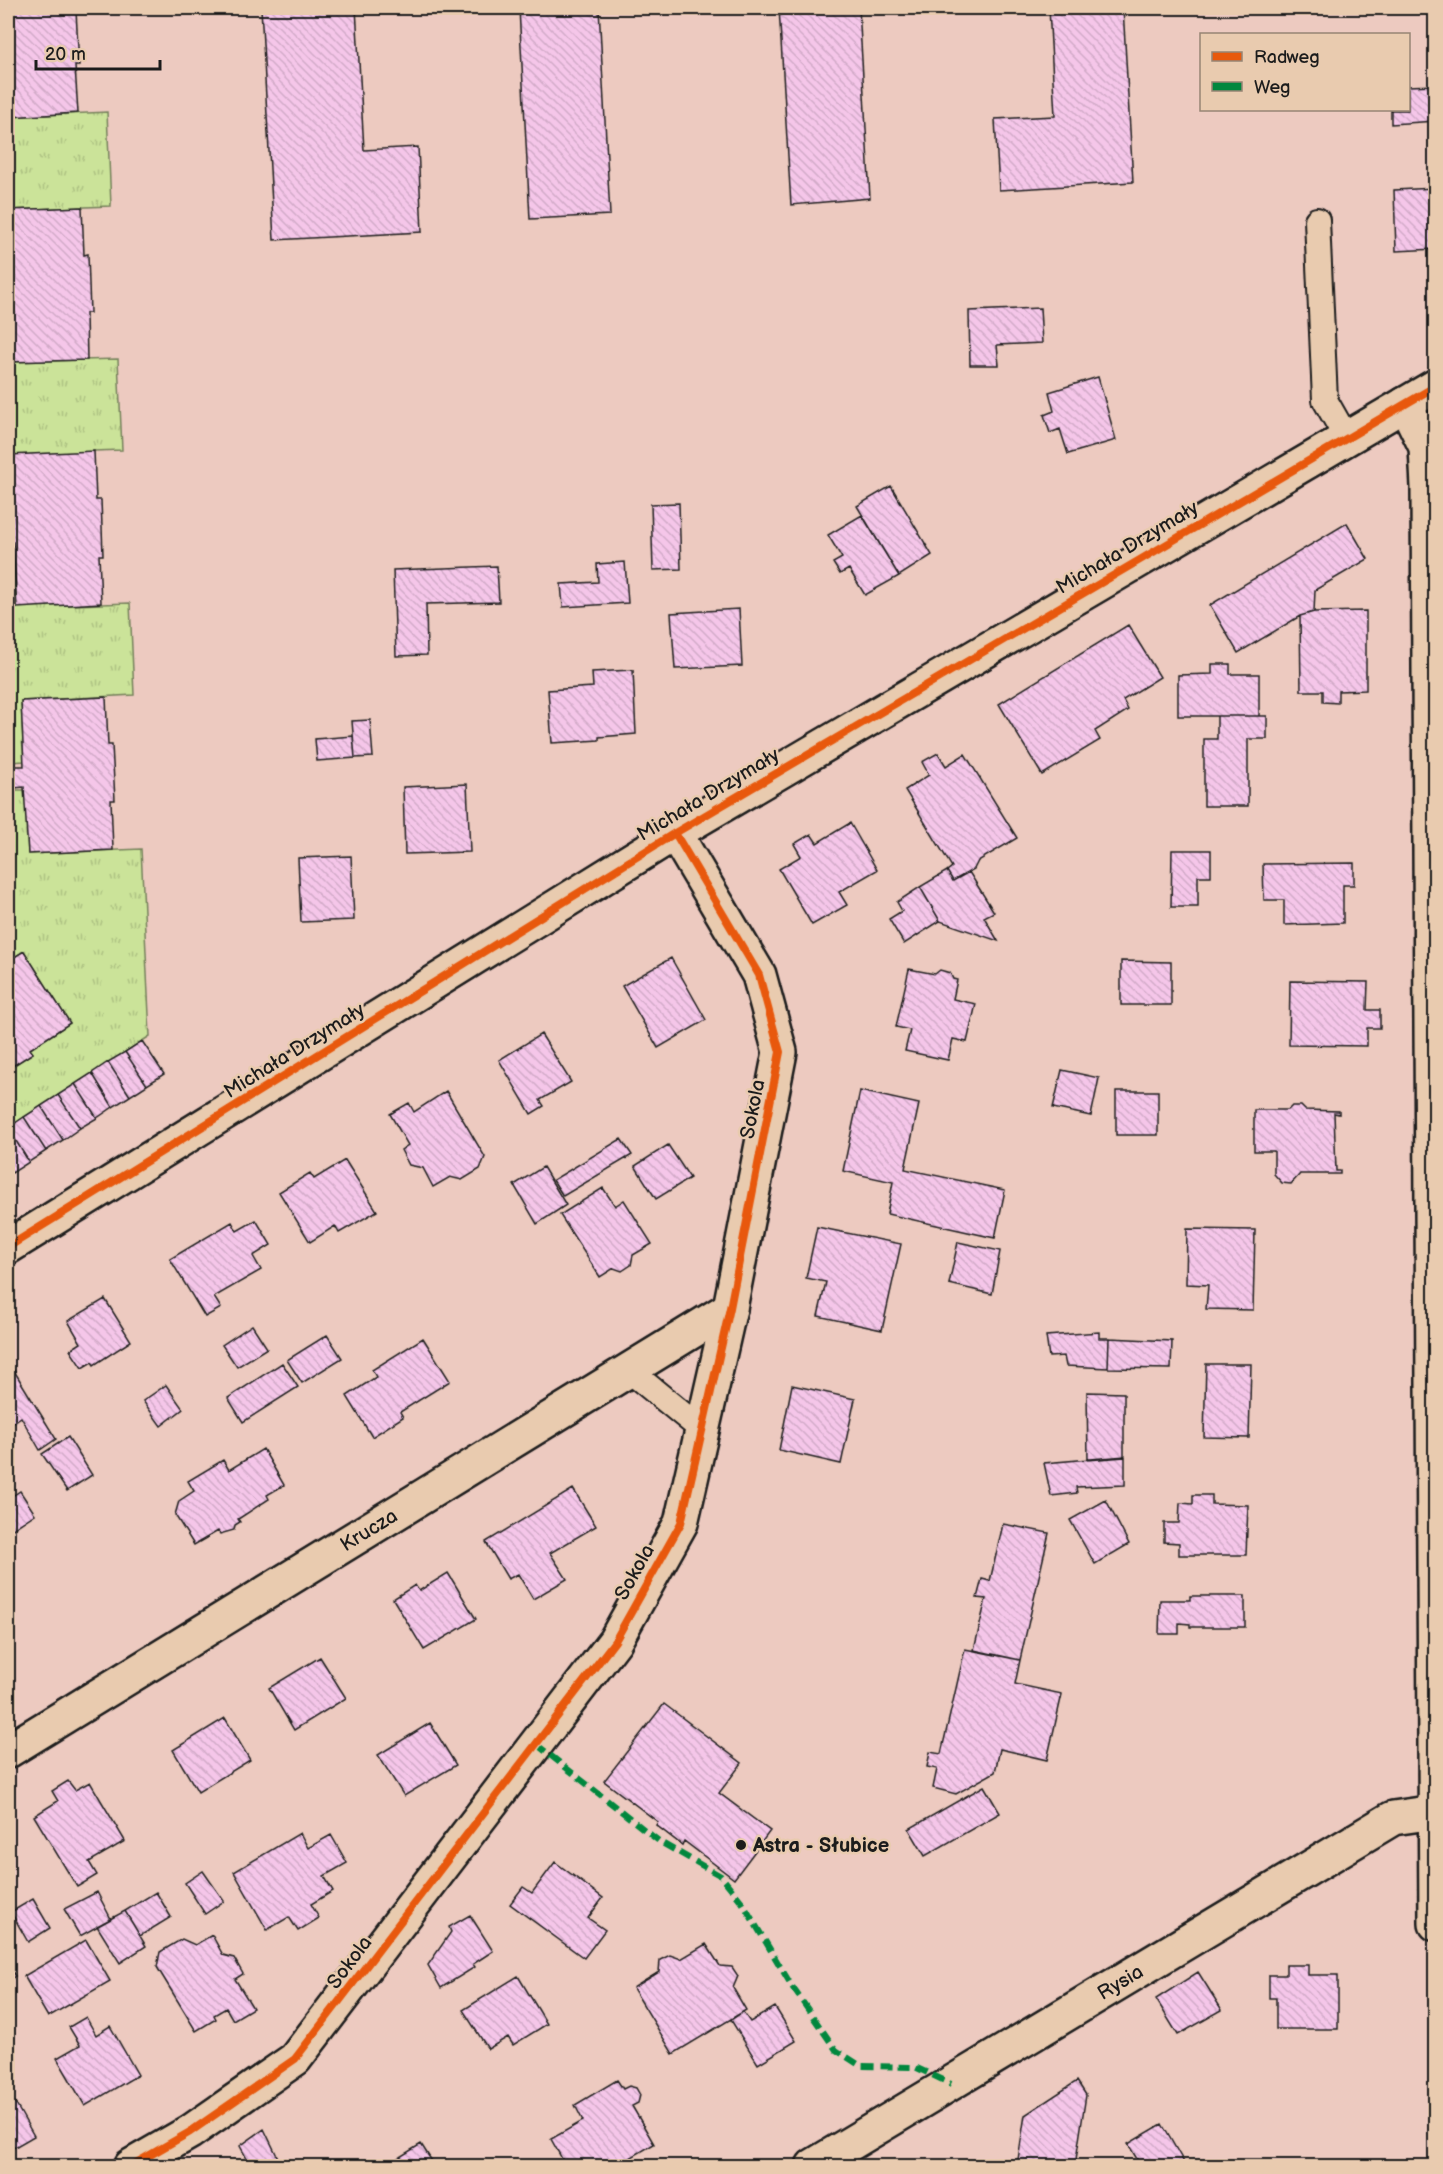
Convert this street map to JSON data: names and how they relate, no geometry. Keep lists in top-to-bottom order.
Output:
{
  "streets": {
    "street": [
      "Michała Drzymały",
      "Sokola",
      "Krucza",
      "Rysia"
    ]
  },
  "crossings": [
    ["Michała Drzymały", "Sokola"],
    ["Sokola", "Krucza"]
  ],
  "places": ["Astra - Słubice"],
  "legend": ["Radweg", "Weg"],
  "scale_bar": "20 m"
}
